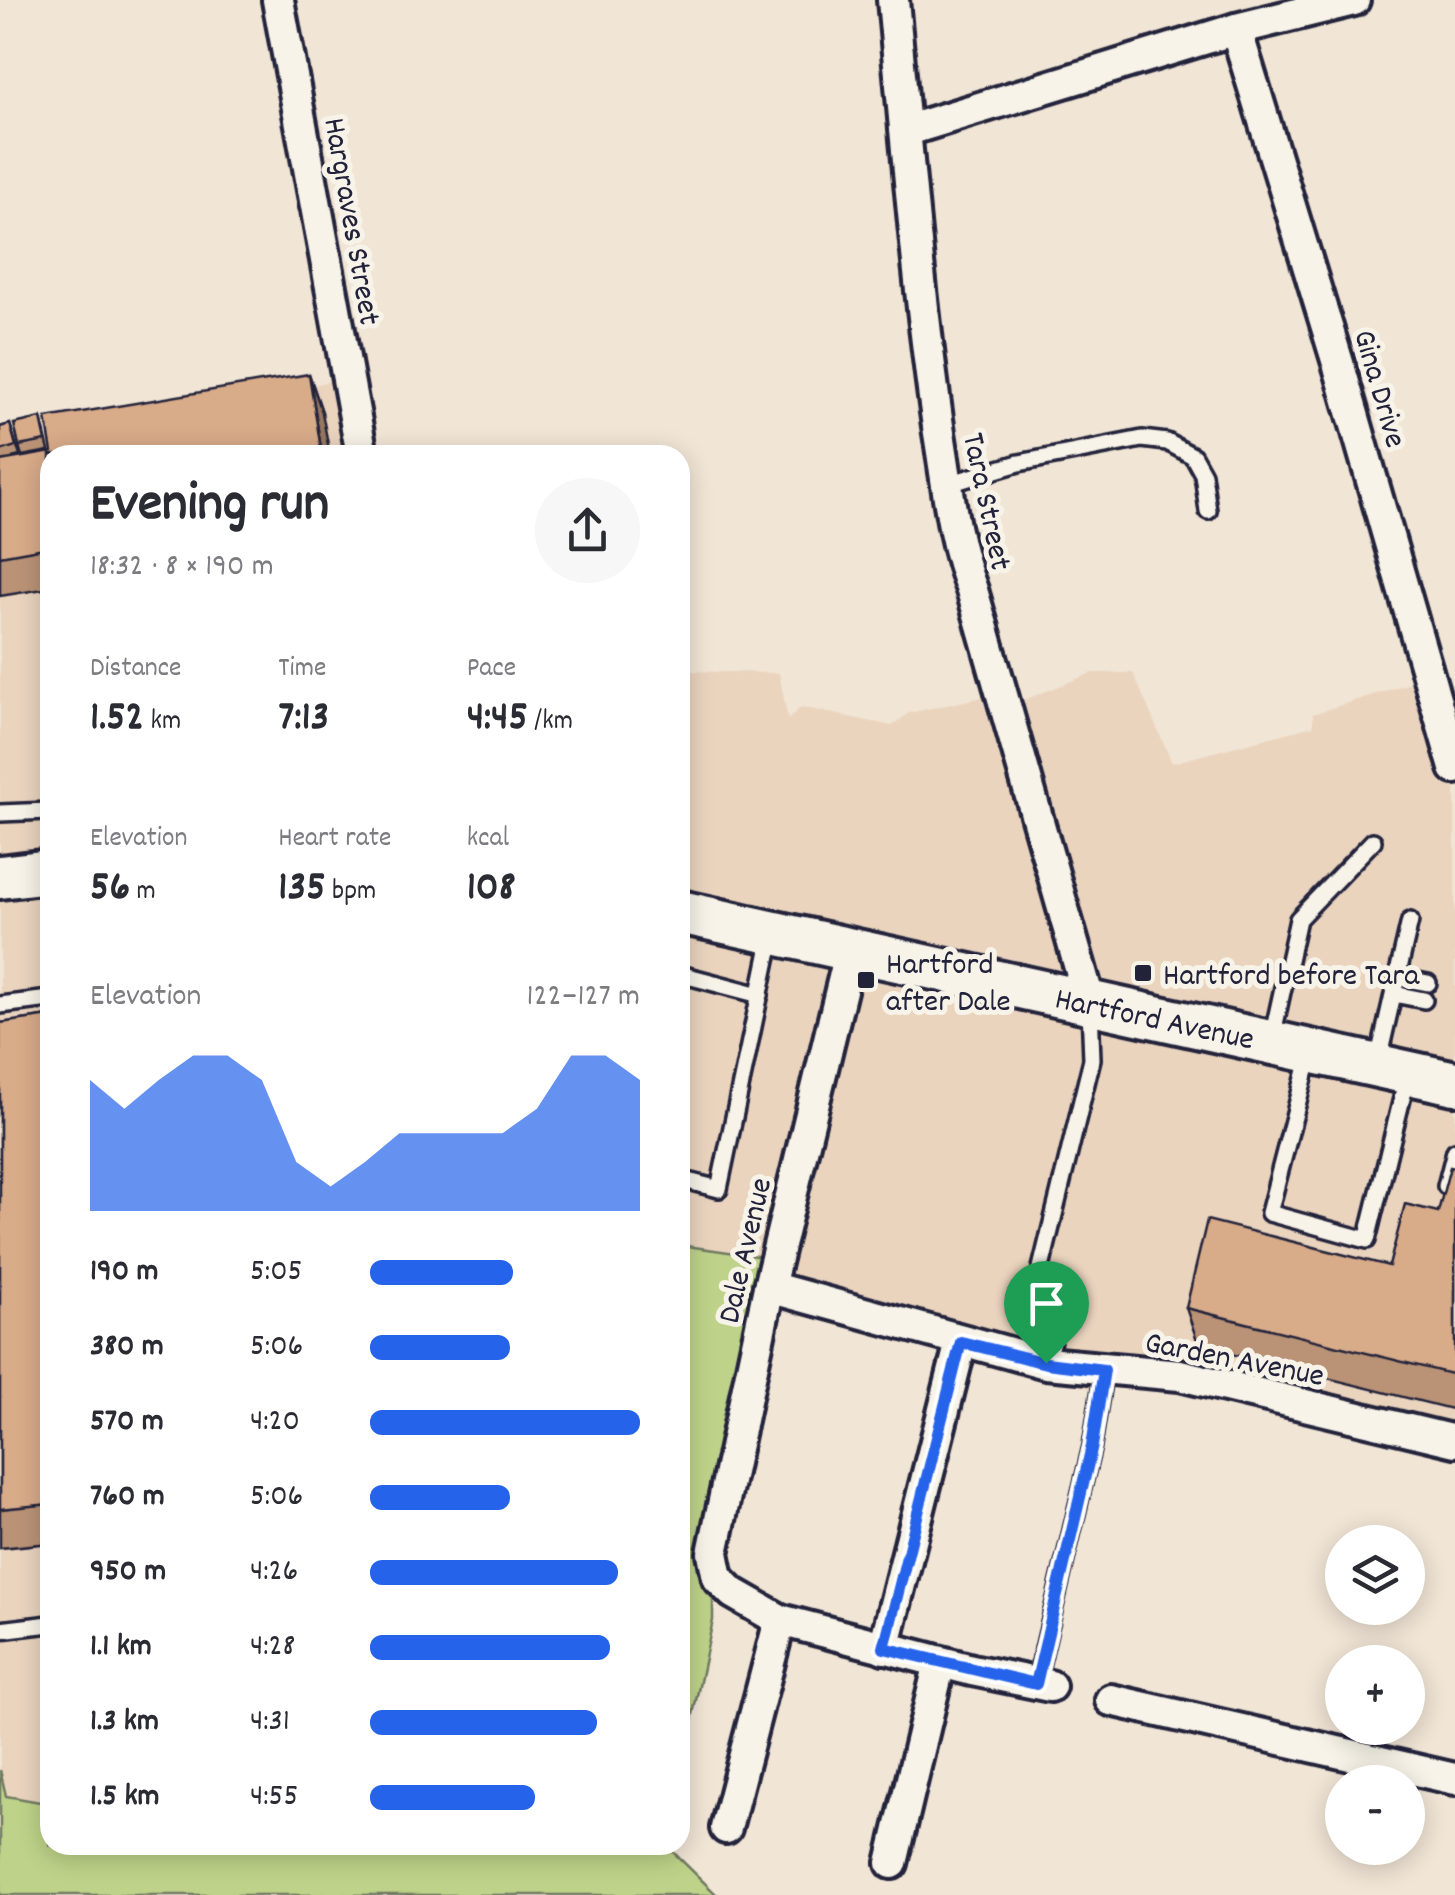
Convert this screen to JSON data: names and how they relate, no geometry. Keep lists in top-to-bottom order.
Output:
{
  "streets": {
    "main road": ["Hartford Avenue"],
    "street": [
      "Hargraves Street",
      "Gina Drive",
      "Tara Street",
      "Dale Avenue",
      "Garden Avenue"
    ]
  },
  "crossings": [
    ["Tara Street", "Hartford Avenue"],
    ["Hartford Avenue", "Dale Avenue"],
    ["Dale Avenue", "Garden Avenue"]
  ],
  "places": {
    "transit": ["Hartford before Tara", "Hartford after Dale"]
  },
  "page": {
    "heading": ["Evening run", "18:32 · 8 × 190 m"],
    "stats": [
      ["Distance", "1.52 km"],
      ["Time", "7:13"],
      ["Pace", "4:45 /km"],
      ["Elevation", "56 m"],
      ["Heart rate", "135 bpm"],
      ["kcal", "108"]
    ],
    "chart": ["Elevation", "122–127 m"],
    "list": [
      {
        "name": "190 m",
        "note": "5:05"
      },
      {
        "name": "380 m",
        "note": "5:06"
      },
      {
        "name": "570 m",
        "note": "4:20"
      },
      {
        "name": "760 m",
        "note": "5:06"
      },
      {
        "name": "950 m",
        "note": "4:26"
      },
      {
        "name": "1.1 km",
        "note": "4:28"
      },
      {
        "name": "1.3 km",
        "note": "4:31"
      },
      {
        "name": "1.5 km",
        "note": "4:55"
      }
    ],
    "map_buttons": ["+", "−"]
  }
}
